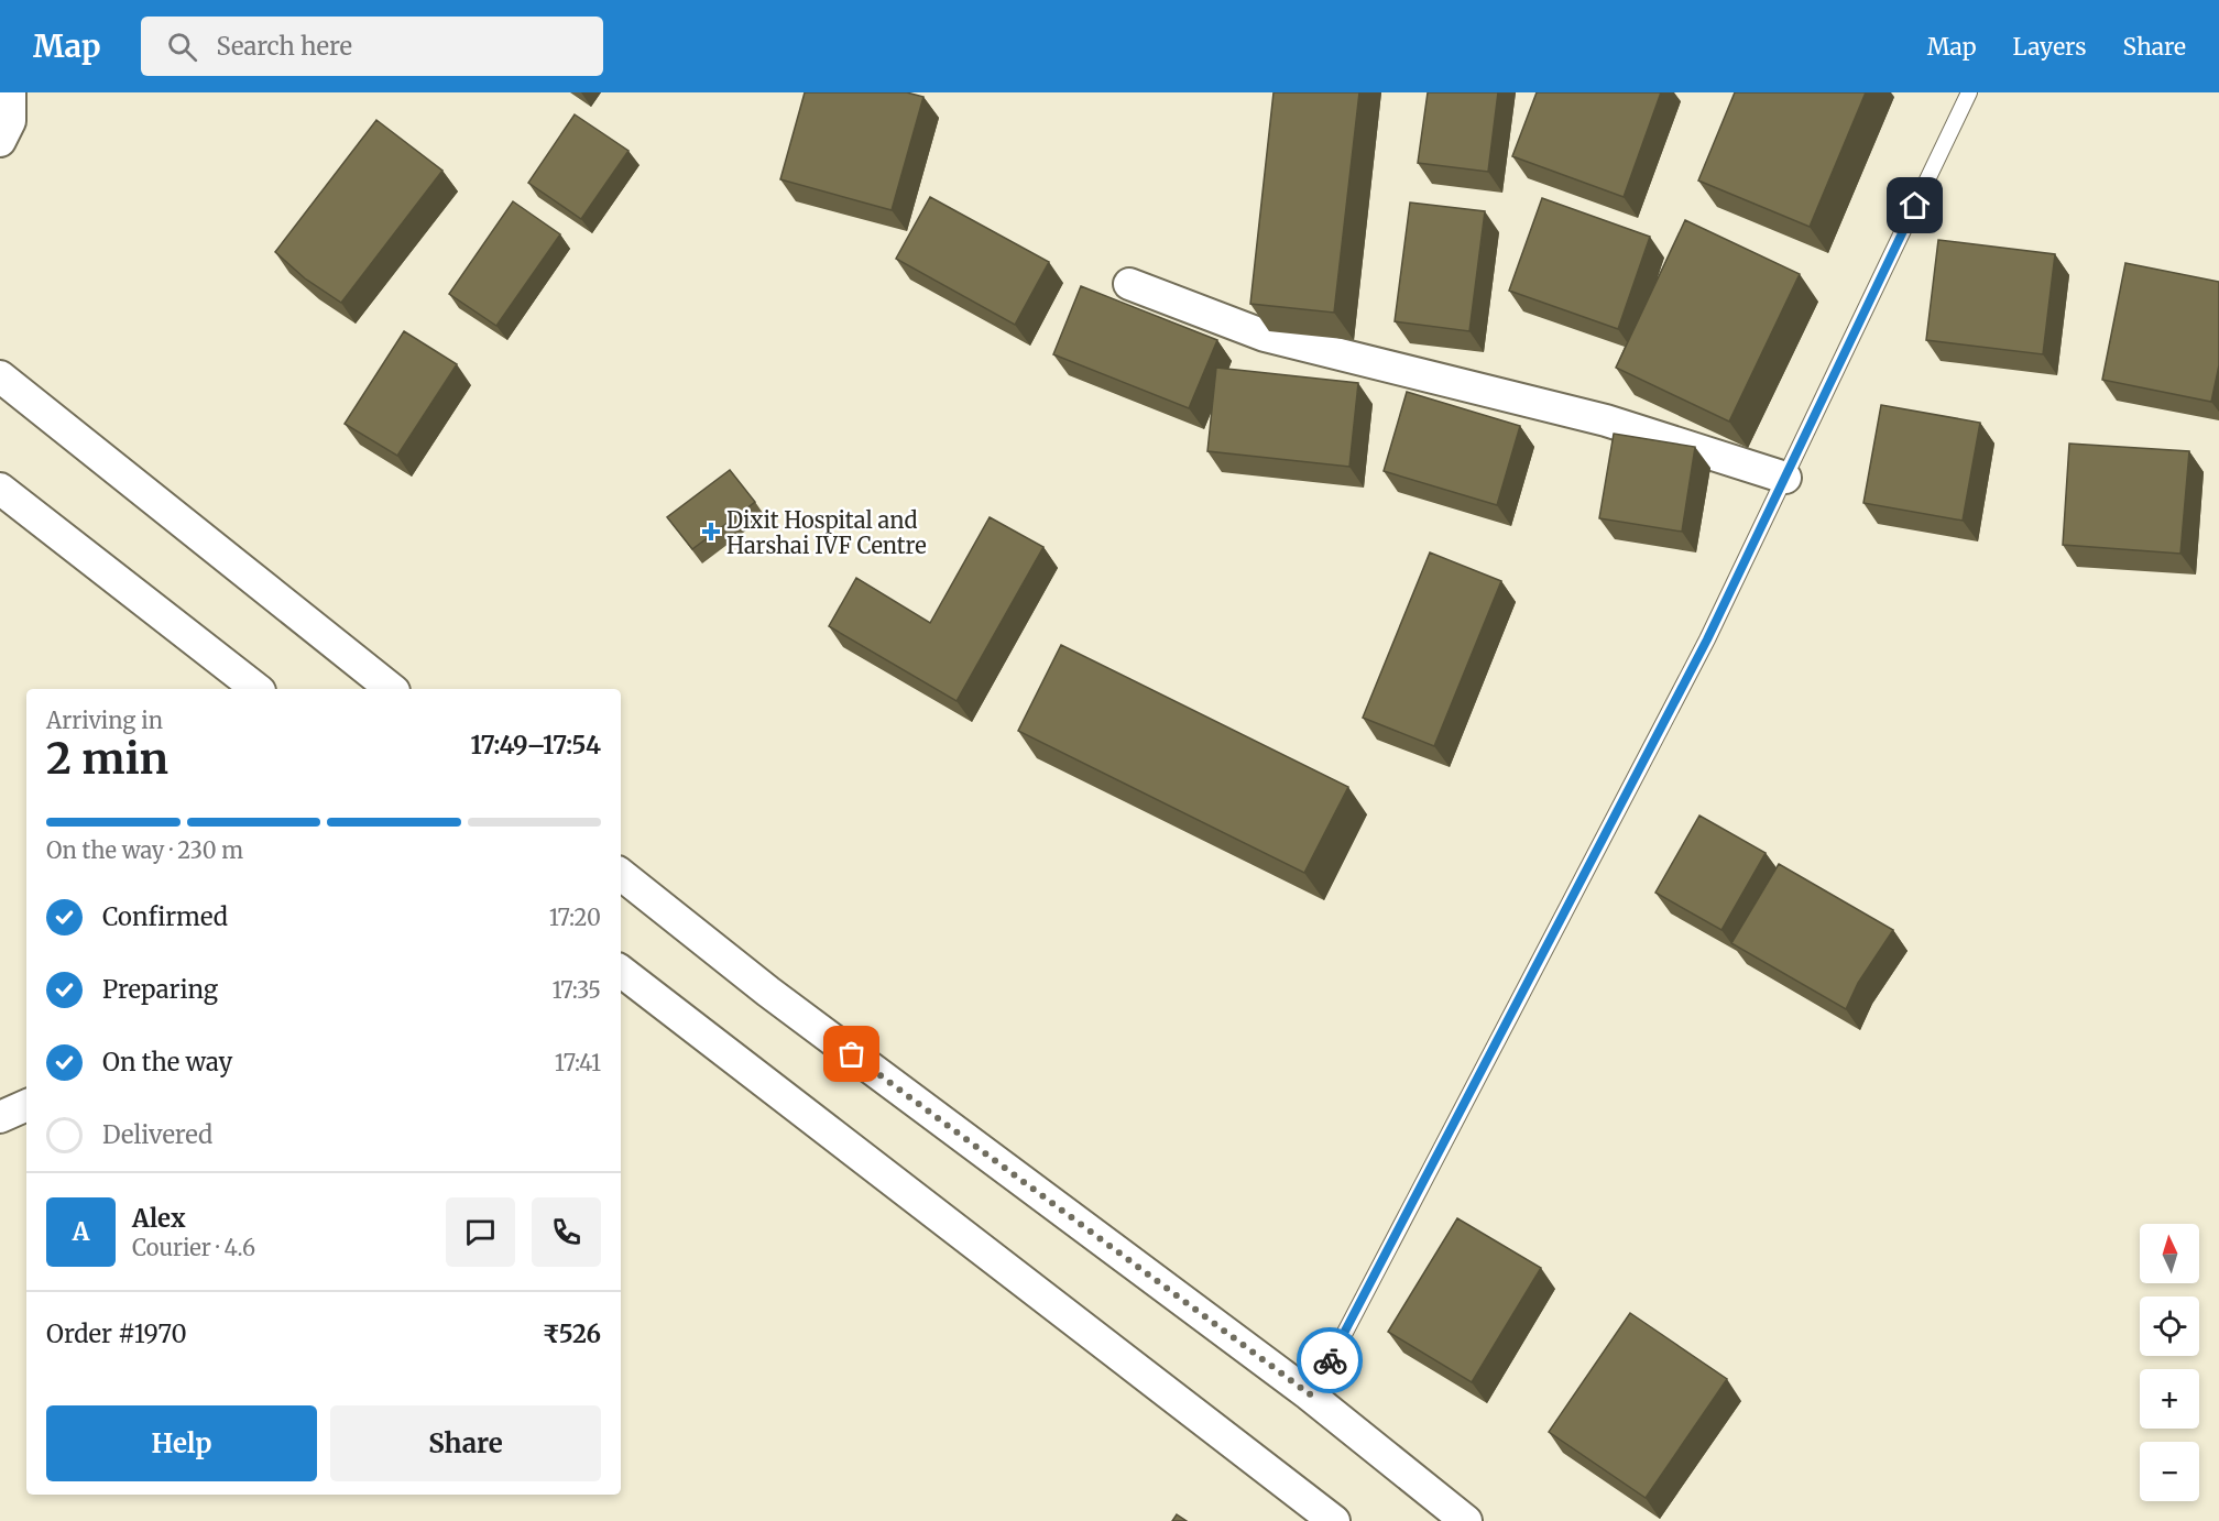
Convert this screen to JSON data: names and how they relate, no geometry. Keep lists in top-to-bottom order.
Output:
{
  "places": {
    "health": ["Dixit Hospital and Harshai IVF Centre"]
  },
  "north": "top",
  "page": {
    "header": "Map",
    "search": "Search here",
    "nav": ["Map", "Layers", "Share"],
    "heading": ["2 min", "Arriving in", "17:49–17:54"],
    "panel": [
      "Alex",
      "Courier · 4.6",
      "Order #1970",
      "₹526"
    ],
    "bar": "On the way · 230 m",
    "list": [
      ["Confirmed", "17:20"],
      ["Preparing", "17:35"],
      ["On the way", "17:41"],
      "Delivered"
    ],
    "round": "A",
    "map_buttons": ["+", "−"],
    "buttons": ["Help", "Share"]
  }
}
